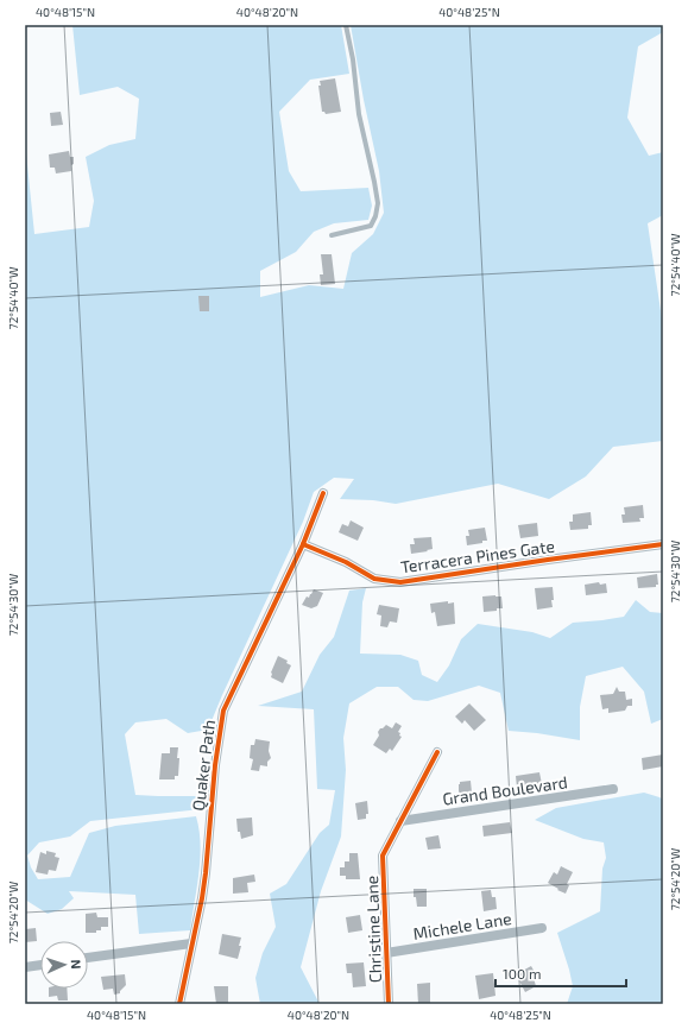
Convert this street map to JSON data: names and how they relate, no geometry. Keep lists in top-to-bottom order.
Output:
{
  "streets": {
    "street": [
      "Terracera Pines Gate",
      "Quaker Path",
      "Grand Boulevard",
      "Michele Lane",
      "Christine Lane"
    ]
  },
  "crossings": [
    ["Terracera Pines Gate", "Quaker Path"],
    ["Grand Boulevard", "Christine Lane"],
    ["Michele Lane", "Christine Lane"]
  ],
  "scale_bar": "100 m",
  "north": "right",
  "coordinates": [
    "40°48'15\"N",
    "40°48'20\"N",
    "40°48'25\"N",
    "72°54'40\"W",
    "72°54'30\"W",
    "72°54'20\"W"
  ]
}
